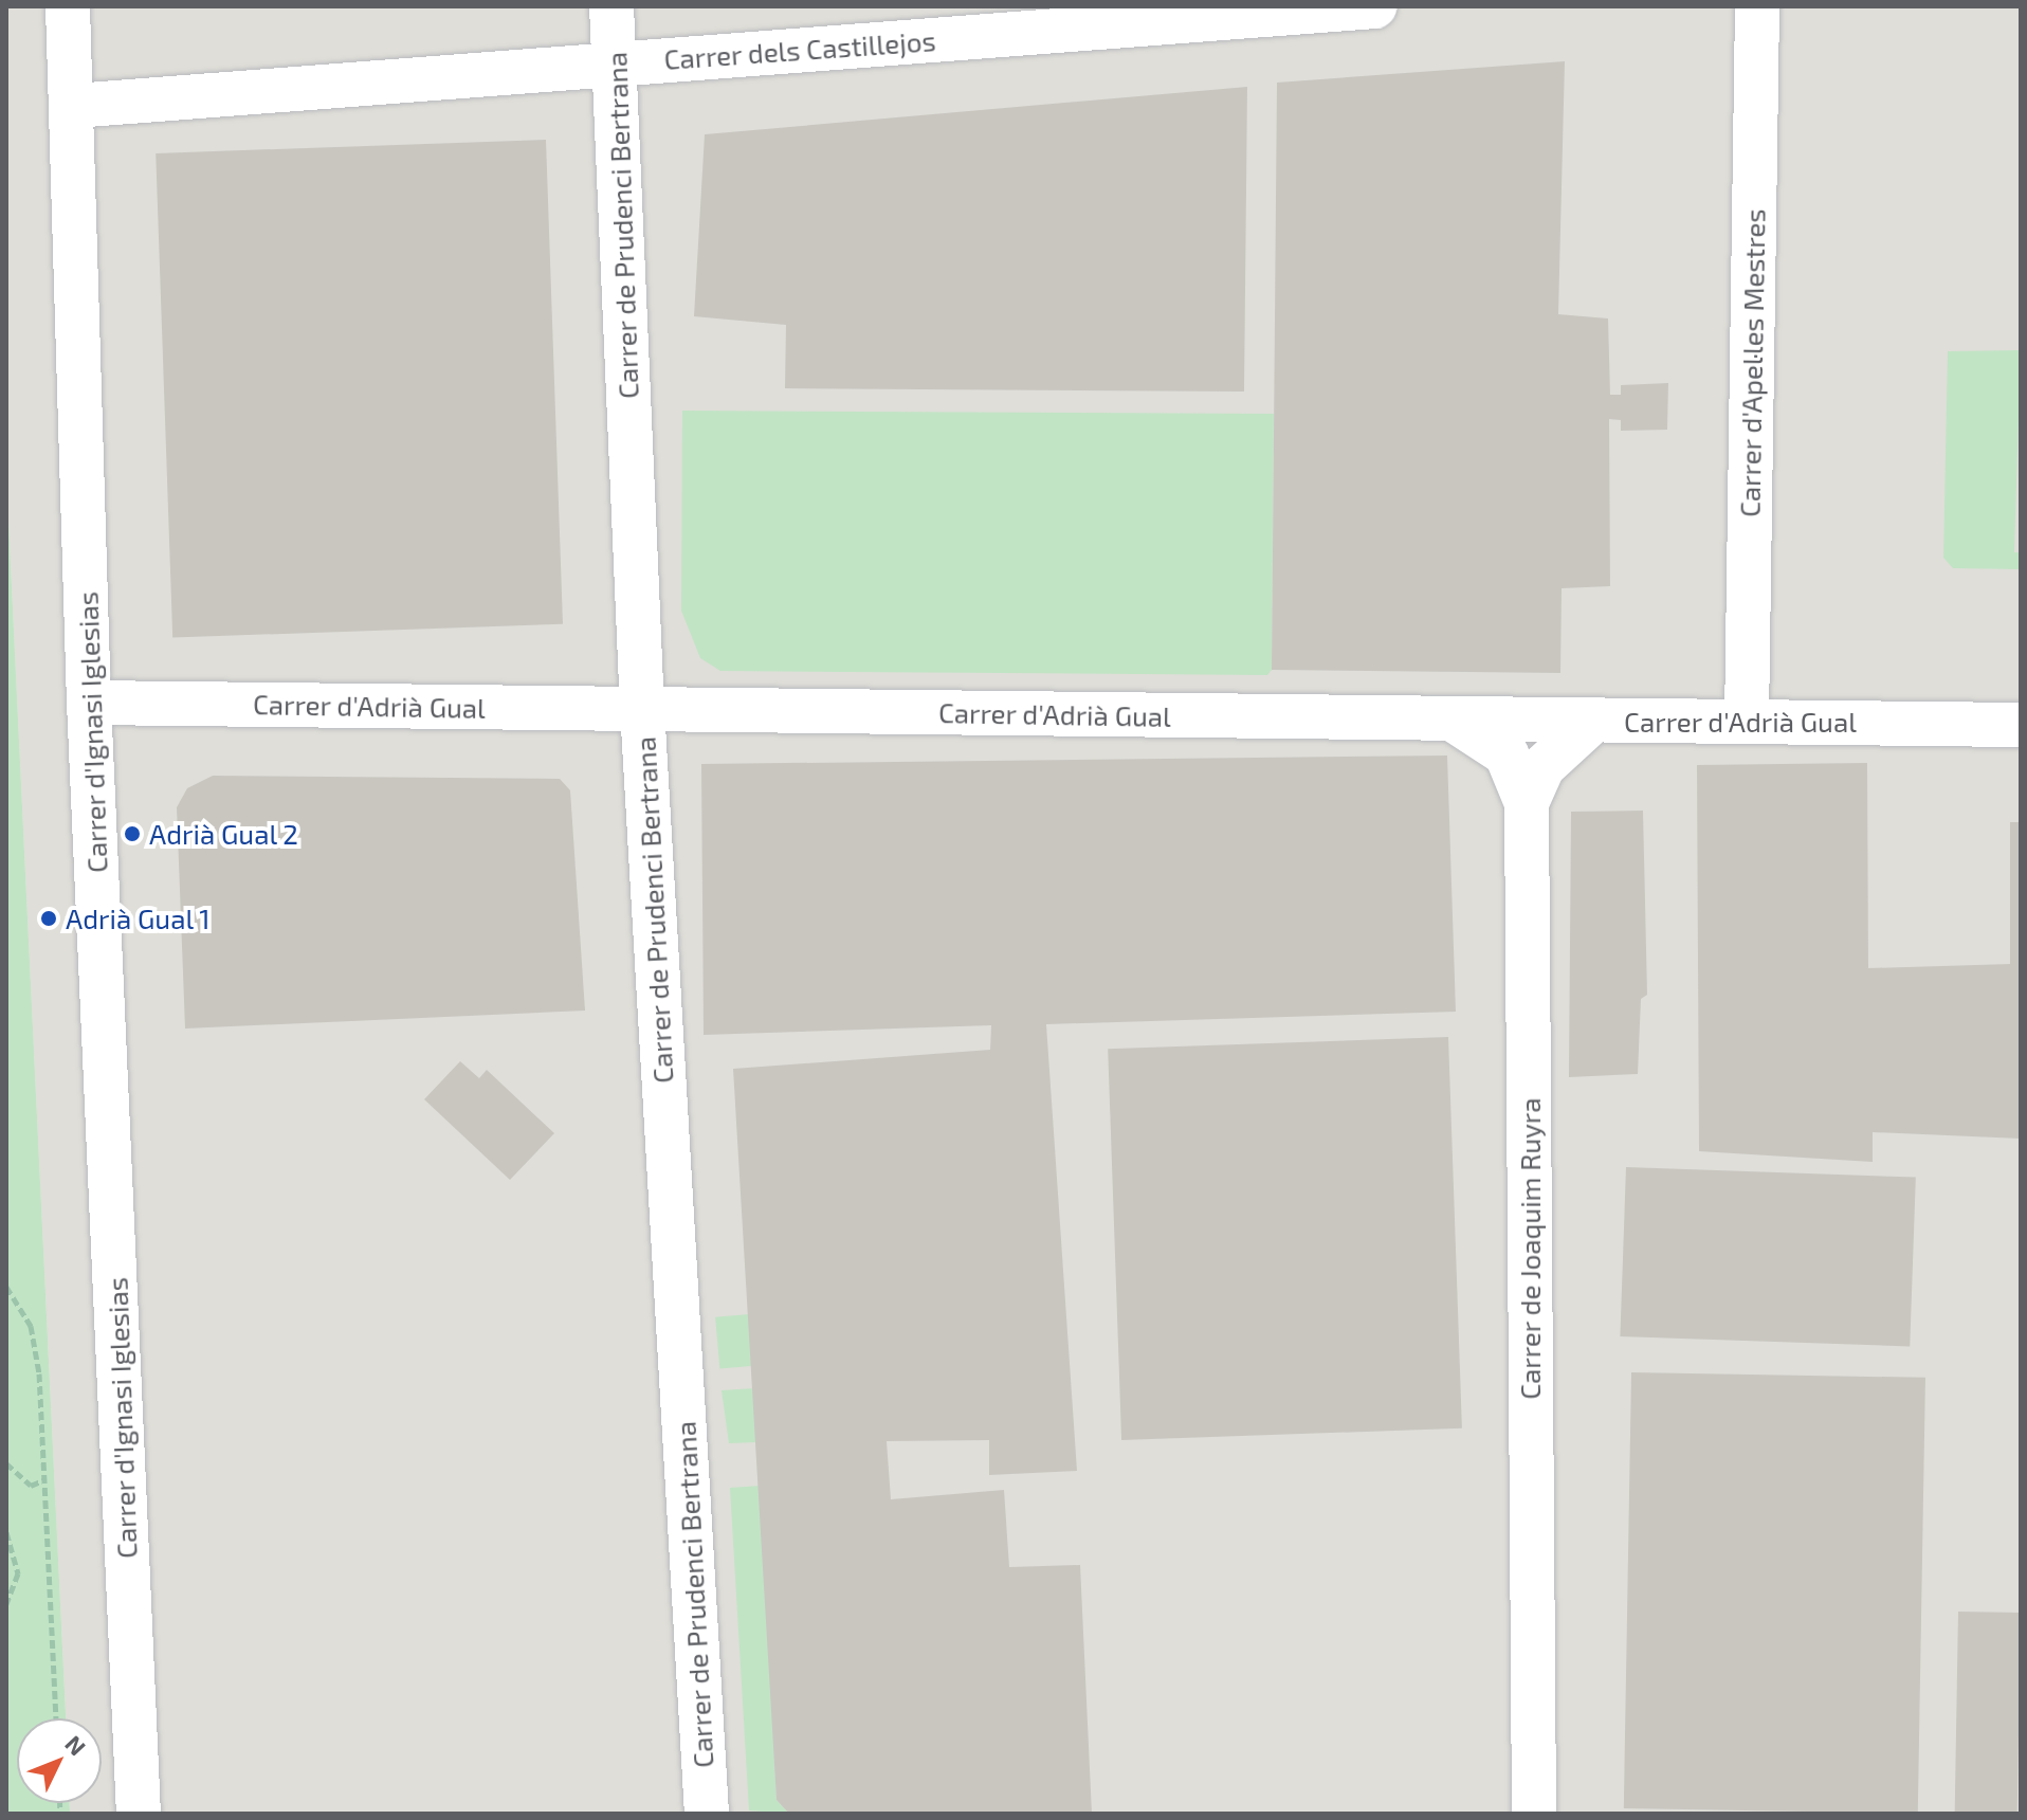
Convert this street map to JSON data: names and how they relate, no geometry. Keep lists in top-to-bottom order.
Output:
{
  "streets": {
    "street": [
      "Carrer dels Castillejos",
      "Carrer de Prudenci Bertrana",
      "Carrer d'Apel·les Mestres",
      "Carrer d'Adrià Gual",
      "Carrer d'Ignasi Iglesias",
      "Carrer de Joaquim Ruyra"
    ]
  },
  "crossings": [
    ["Carrer dels Castillejos", "Carrer de Prudenci Bertrana"],
    ["Carrer dels Castillejos", "Carrer d'Ignasi Iglesias"],
    ["Carrer de Prudenci Bertrana", "Carrer d'Adrià Gual"],
    ["Carrer d'Apel·les Mestres", "Carrer d'Adrià Gual"],
    ["Carrer d'Adrià Gual", "Carrer d'Ignasi Iglesias"],
    ["Carrer d'Adrià Gual", "Carrer de Joaquim Ruyra"]
  ],
  "places": ["Adrià Gual 2", "Adrià Gual 1"],
  "north": "top right"
}
